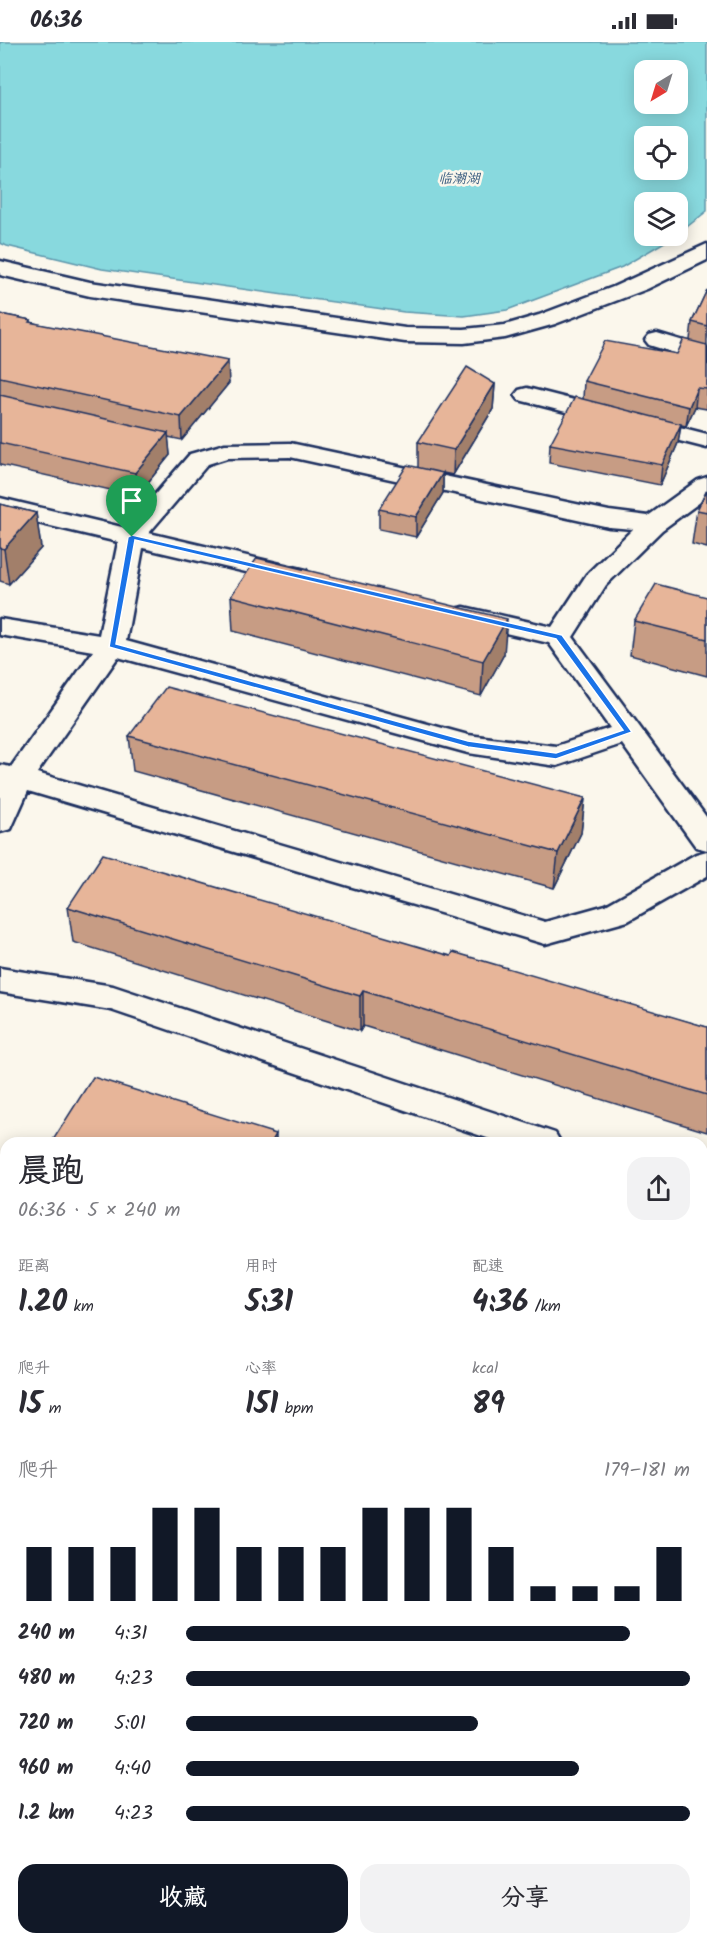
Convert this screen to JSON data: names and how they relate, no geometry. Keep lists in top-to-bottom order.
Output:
{
  "water": ["临潮湖"],
  "north": "bottom left",
  "page": {
    "status": "06:36",
    "heading": ["晨跑", "06:36 · 5 × 240 m"],
    "stats": [
      ["距离", "1.20 km"],
      ["用时", "5:31"],
      ["配速", "4:36 /km"],
      ["爬升", "15 m"],
      ["心率", "151 bpm"],
      ["kcal", "89"]
    ],
    "chart": ["爬升", "179–181 m"],
    "list": [
      {
        "name": "240 m",
        "note": "4:31"
      },
      {
        "name": "480 m",
        "note": "4:23"
      },
      {
        "name": "720 m",
        "note": "5:01"
      },
      {
        "name": "960 m",
        "note": "4:40"
      },
      {
        "name": "1.2 km",
        "note": "4:23"
      }
    ],
    "buttons": ["收藏", "分享"]
  }
}
